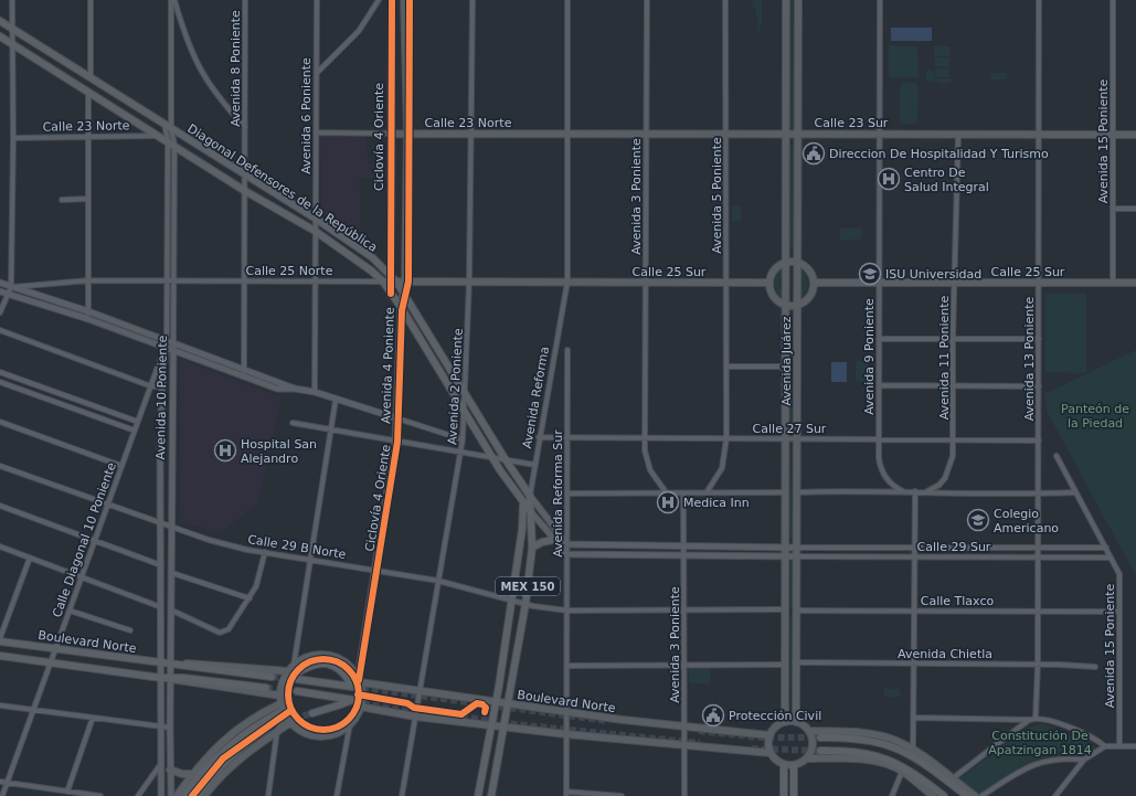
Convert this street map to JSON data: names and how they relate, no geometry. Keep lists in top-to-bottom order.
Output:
{
  "streets": {
    "main road": [
      "Calle 23 Norte",
      "Calle 23 Sur",
      "Diagonal Defensores de la República",
      "Calle 25 Norte",
      "Calle 25 Sur",
      "Avenida Juárez",
      "Avenida 4 Poniente",
      "Avenida Reforma",
      "MEX 150",
      "Boulevard Norte"
    ],
    "street": [
      "Avenida 8 Poniente",
      "Avenida 6 Poniente",
      "Avenida 15 Poniente",
      "Avenida 5 Poniente",
      "Avenida 3 Poniente",
      "Avenida 9 Poniente",
      "Avenida 11 Poniente",
      "Avenida 13 Poniente",
      "Avenida 2 Poniente",
      "Avenida 10 Poniente",
      "Calle 27 Sur",
      "Avenida Reforma Sur",
      "Calle Diagonal 10 Poniente",
      "Calle 29 B Norte",
      "Calle 29 Sur",
      "Calle Tlaxco",
      "Avenida Chietla"
    ],
    "cycle path": ["Ciclovía 4 Oriente"]
  },
  "crossings": [
    ["Avenida 8 Poniente", "Diagonal Defensores de la República"],
    ["Avenida 8 Poniente", "Calle 25 Norte"],
    ["Avenida 6 Poniente", "Calle 23 Norte"],
    ["Avenida 6 Poniente", "Diagonal Defensores de la República"],
    ["Avenida 6 Poniente", "Calle 25 Norte"],
    ["Calle 23 Norte", "Calle 23 Sur"],
    ["Calle 23 Norte", "Diagonal Defensores de la República"],
    ["Calle 23 Norte", "Avenida 4 Poniente"],
    ["Calle 23 Norte", "Avenida 2 Poniente"],
    ["Calle 23 Norte", "Avenida Reforma"],
    ["Calle 23 Sur", "Avenida 15 Poniente"],
    ["Calle 23 Sur", "Avenida 5 Poniente"],
    ["Calle 23 Sur", "Avenida 3 Poniente"],
    ["Calle 23 Sur", "Avenida 9 Poniente"],
    ["Calle 23 Sur", "Avenida 11 Poniente"],
    ["Calle 23 Sur", "Avenida 13 Poniente"],
    ["Calle 23 Sur", "Avenida Juárez"],
    ["Calle 23 Sur", "Avenida Reforma"],
    ["Avenida 15 Poniente", "Calle 25 Sur"],
    ["Avenida 15 Poniente", "Calle 29 Sur"],
    ["Avenida 15 Poniente", "Calle Tlaxco"],
    ["Diagonal Defensores de la República", "Calle 25 Norte"],
    ["Diagonal Defensores de la República", "Avenida 4 Poniente"],
    ["Diagonal Defensores de la República", "Avenida 2 Poniente"],
    ["Diagonal Defensores de la República", "Avenida 10 Poniente"],
    ["Diagonal Defensores de la República", "Avenida Reforma"],
    ["Diagonal Defensores de la República", "Avenida Reforma Sur"],
    ["Diagonal Defensores de la República", "MEX 150"],
    ["Avenida 5 Poniente", "Calle 25 Sur"],
    ["Avenida 5 Poniente", "Calle 27 Sur"],
    ["Avenida 3 Poniente", "Calle 25 Sur"],
    ["Avenida 3 Poniente", "Calle 27 Sur"],
    ["Avenida 3 Poniente", "Boulevard Norte"],
    ["Calle 25 Norte", "Calle 25 Sur"],
    ["Calle 25 Norte", "Avenida 4 Poniente"],
    ["Calle 25 Norte", "Avenida 2 Poniente"],
    ["Calle 25 Norte", "Avenida 10 Poniente"],
    ["Calle 25 Norte", "Avenida Reforma"],
    ["Calle 25 Sur", "Avenida 9 Poniente"],
    ["Calle 25 Sur", "Avenida 11 Poniente"],
    ["Calle 25 Sur", "Avenida 13 Poniente"],
    ["Calle 25 Sur", "Avenida Reforma"],
    ["Avenida 9 Poniente", "Calle 27 Sur"],
    ["Avenida 11 Poniente", "Calle 27 Sur"],
    ["Avenida 13 Poniente", "Calle 27 Sur"],
    ["Avenida 13 Poniente", "Calle 29 Sur"],
    ["Avenida 13 Poniente", "Calle Tlaxco"],
    ["Avenida 13 Poniente", "Avenida Chietla"],
    ["Avenida Juárez", "Calle 27 Sur"],
    ["Avenida Juárez", "Calle 29 Sur"],
    ["Avenida Juárez", "Calle Tlaxco"],
    ["Avenida Juárez", "Boulevard Norte"],
    ["Avenida Juárez", "Avenida Chietla"],
    ["Avenida 4 Poniente", "Calle 29 B Norte"],
    ["Avenida 4 Poniente", "Boulevard Norte"],
    ["Avenida 2 Poniente", "Calle 29 B Norte"],
    ["Avenida 2 Poniente", "Boulevard Norte"],
    ["Avenida 10 Poniente", "Calle Diagonal 10 Poniente"],
    ["Avenida 10 Poniente", "Calle 29 B Norte"],
    ["Avenida 10 Poniente", "Boulevard Norte"],
    ["Avenida Reforma", "Calle 27 Sur"],
    ["Avenida Reforma", "Boulevard Norte"],
    ["Calle 27 Sur", "Avenida Reforma Sur"],
    ["Avenida Reforma Sur", "Boulevard Norte"],
    ["Calle Diagonal 10 Poniente", "Calle 29 B Norte"],
    ["Calle Diagonal 10 Poniente", "Boulevard Norte"],
    ["Calle 29 B Norte", "MEX 150"],
    ["MEX 150", "Boulevard Norte"]
  ],
  "parks": ["Panteón de la Piedad", "Constitución De Apatzingan 1814"],
  "places": {
    "public building": ["Direccion De Hospitalidad Y Turismo", "Protección Civil"],
    "hospital": ["Centro De Salud Integral", "Hospital San Alejandro", "Medica Inn"],
    "school or university": ["ISU Universidad", "Colegio Americano"]
  }
}
